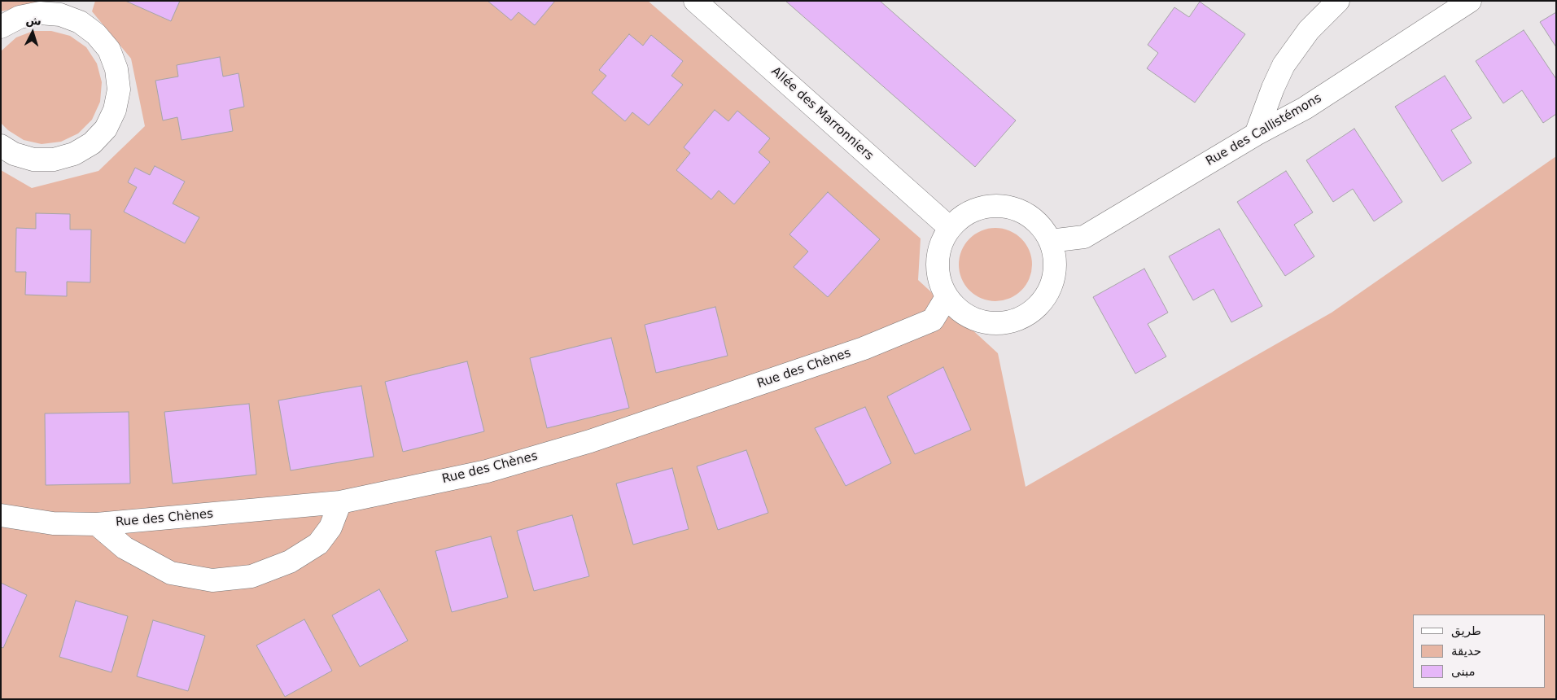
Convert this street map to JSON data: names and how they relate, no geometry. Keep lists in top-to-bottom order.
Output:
{
  "streets": {
    "street": ["Allée des Marronniers", "Rue des Callistémons", "Rue des Chènes"]
  },
  "crossings": [
    ["Allée des Marronniers", "Rue des Callistémons"],
    ["Allée des Marronniers", "Rue des Chènes"],
    ["Rue des Callistémons", "Rue des Chènes"]
  ],
  "legend": ["طريق", "حديقة", "مبنى"],
  "north": "top"
}
